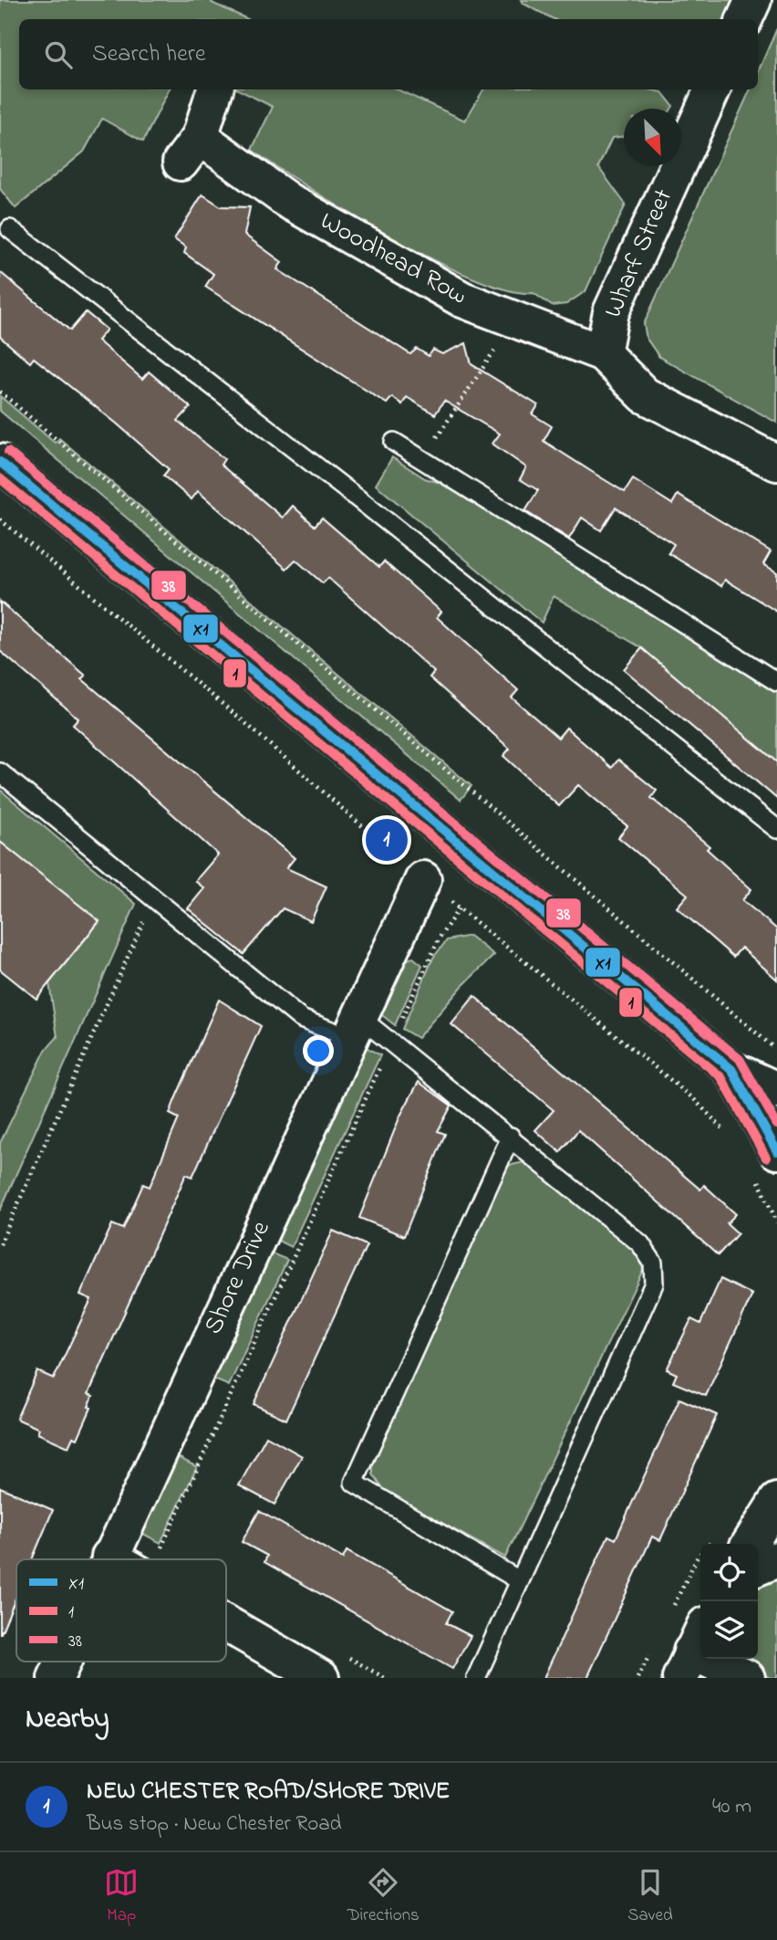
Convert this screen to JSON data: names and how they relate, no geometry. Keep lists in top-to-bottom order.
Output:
{
  "streets": {
    "main road": ["Wharf Street", "Woodhead Row", "Shore Drive"]
  },
  "crossings": [
    ["Wharf Street", "Woodhead Row"]
  ],
  "lines": ["transit line 38", "transit line X1", "transit line 1"],
  "legend": ["X1", "1", "38"],
  "north": "bottom right",
  "page": {
    "search": "Search here",
    "pins": "1",
    "heading": "Nearby",
    "list": [
      {
        "mark": "1",
        "name": "NEW CHESTER ROAD/SHORE DRIVE",
        "note": "Bus stop · New Chester Road",
        "value": "40 m"
      }
    ],
    "nav": ["Map", "Directions", "Saved"]
  }
}
